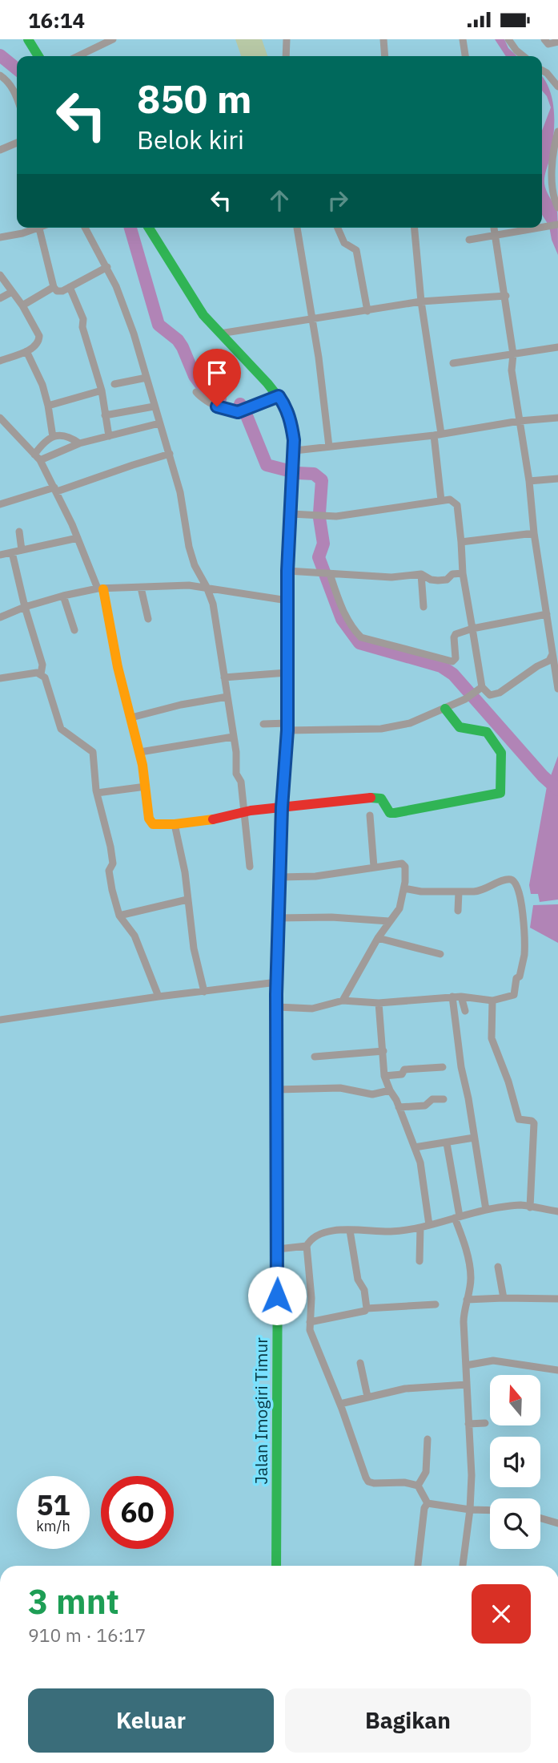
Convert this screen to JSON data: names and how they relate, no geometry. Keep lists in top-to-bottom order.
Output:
{
  "streets": {
    "main road": ["Jalan Imogiri Timur"]
  },
  "north": "top",
  "page": {
    "status": "16:14",
    "turn": ["850 m", "Belok kiri"],
    "speed": "51 km/h",
    "limit": "60",
    "heading": ["3 mnt", "910 m · 16:17"],
    "buttons": ["Keluar", "Bagikan"]
  }
}
